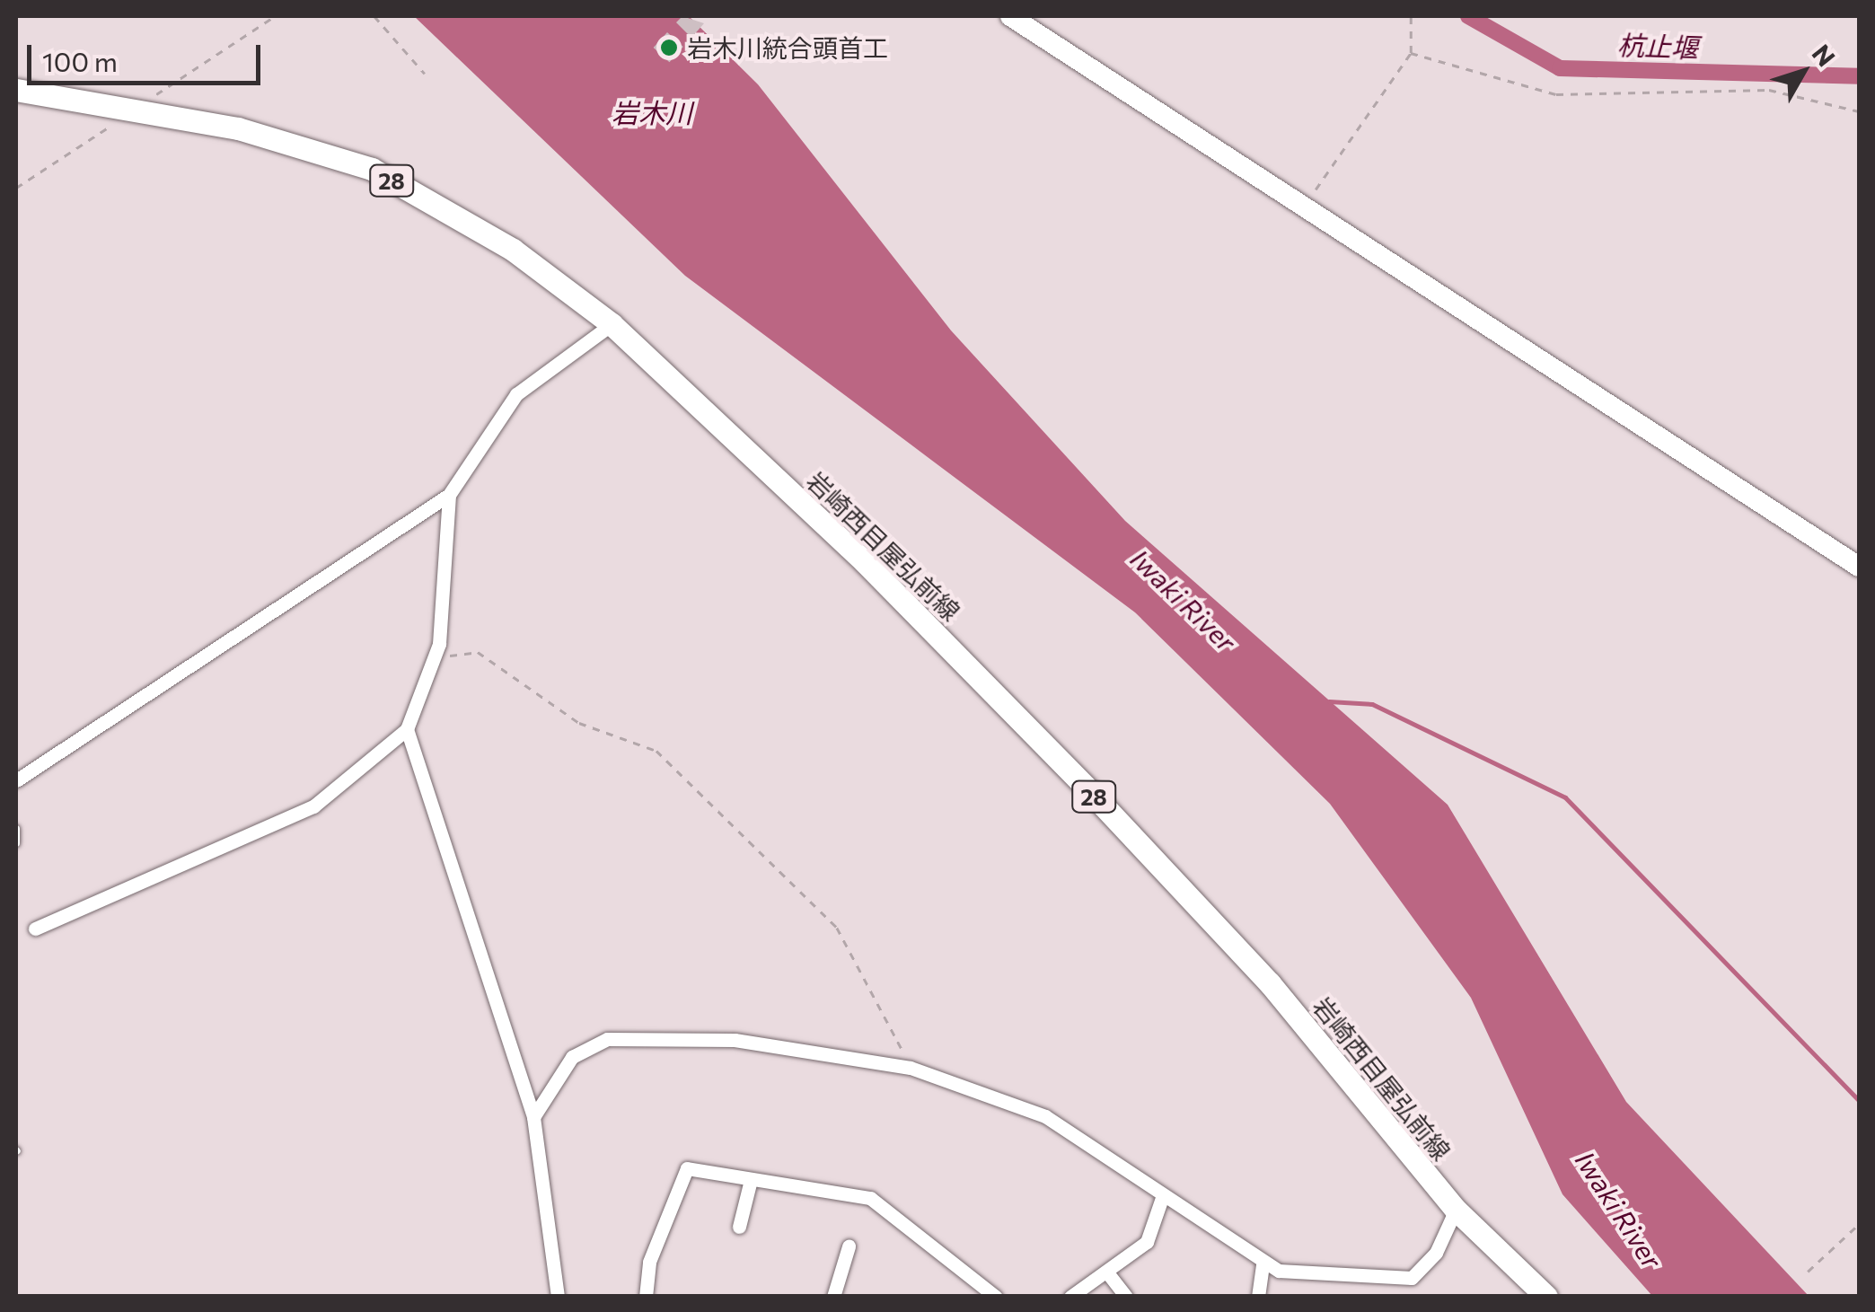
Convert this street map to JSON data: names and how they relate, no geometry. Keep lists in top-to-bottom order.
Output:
{
  "streets": {
    "main road": ["28", "岩崎西目屋弘前線"]
  },
  "water": ["杭止堰", "岩木川", "Iwaki River"],
  "places": ["岩木川統合頭首工"],
  "scale_bar": "100 m",
  "north": "top right"
}
